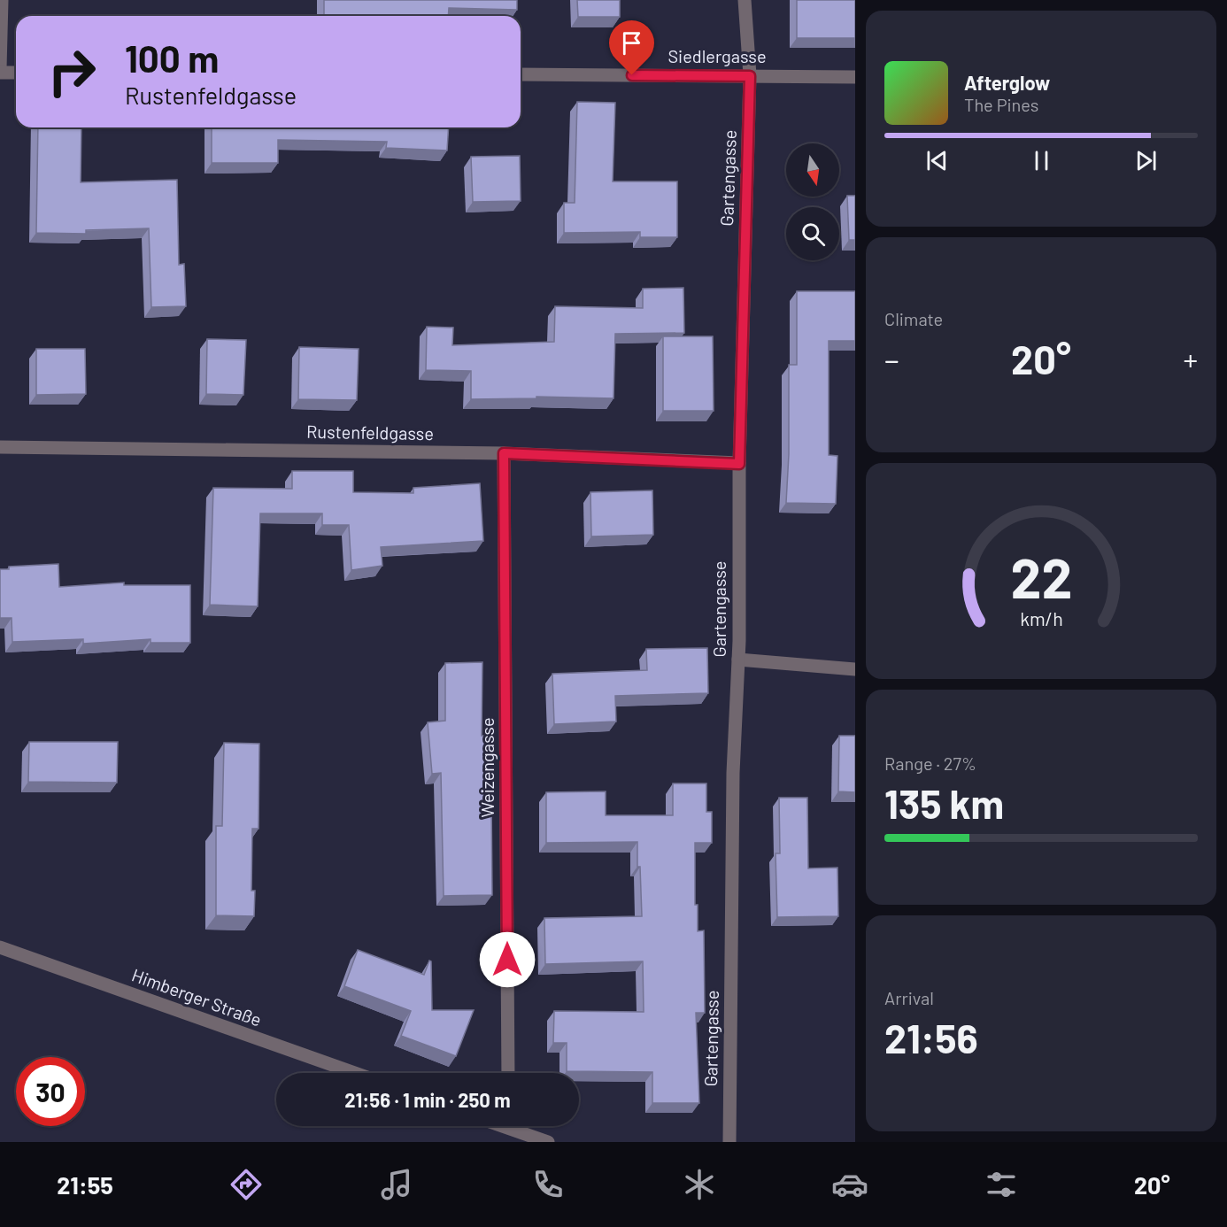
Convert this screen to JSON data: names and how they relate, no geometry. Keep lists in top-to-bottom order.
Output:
{
  "streets": {
    "street": [
      "Siedlergasse",
      "Gartengasse",
      "Rustenfeldgasse",
      "Weizengasse",
      "Himberger Straße"
    ]
  },
  "crossings": [
    ["Siedlergasse", "Gartengasse"],
    ["Gartengasse", "Rustenfeldgasse"],
    ["Rustenfeldgasse", "Weizengasse"]
  ],
  "north": "bottom",
  "page": {
    "turn": ["100 m", "Rustenfeldgasse"],
    "song": ["Afterglow", "The Pines"],
    "tile": [
      "Climate",
      ["Range · 27%", "135 km"],
      ["Arrival", "21:56"]
    ],
    "heat": ["−", "20°", "+"],
    "limit": "30",
    "trip": "21:56 · 1 min · 250 m",
    "tabs": ["21:55", "20°"],
    "gauge": ["22", "km/h"]
  }
}
